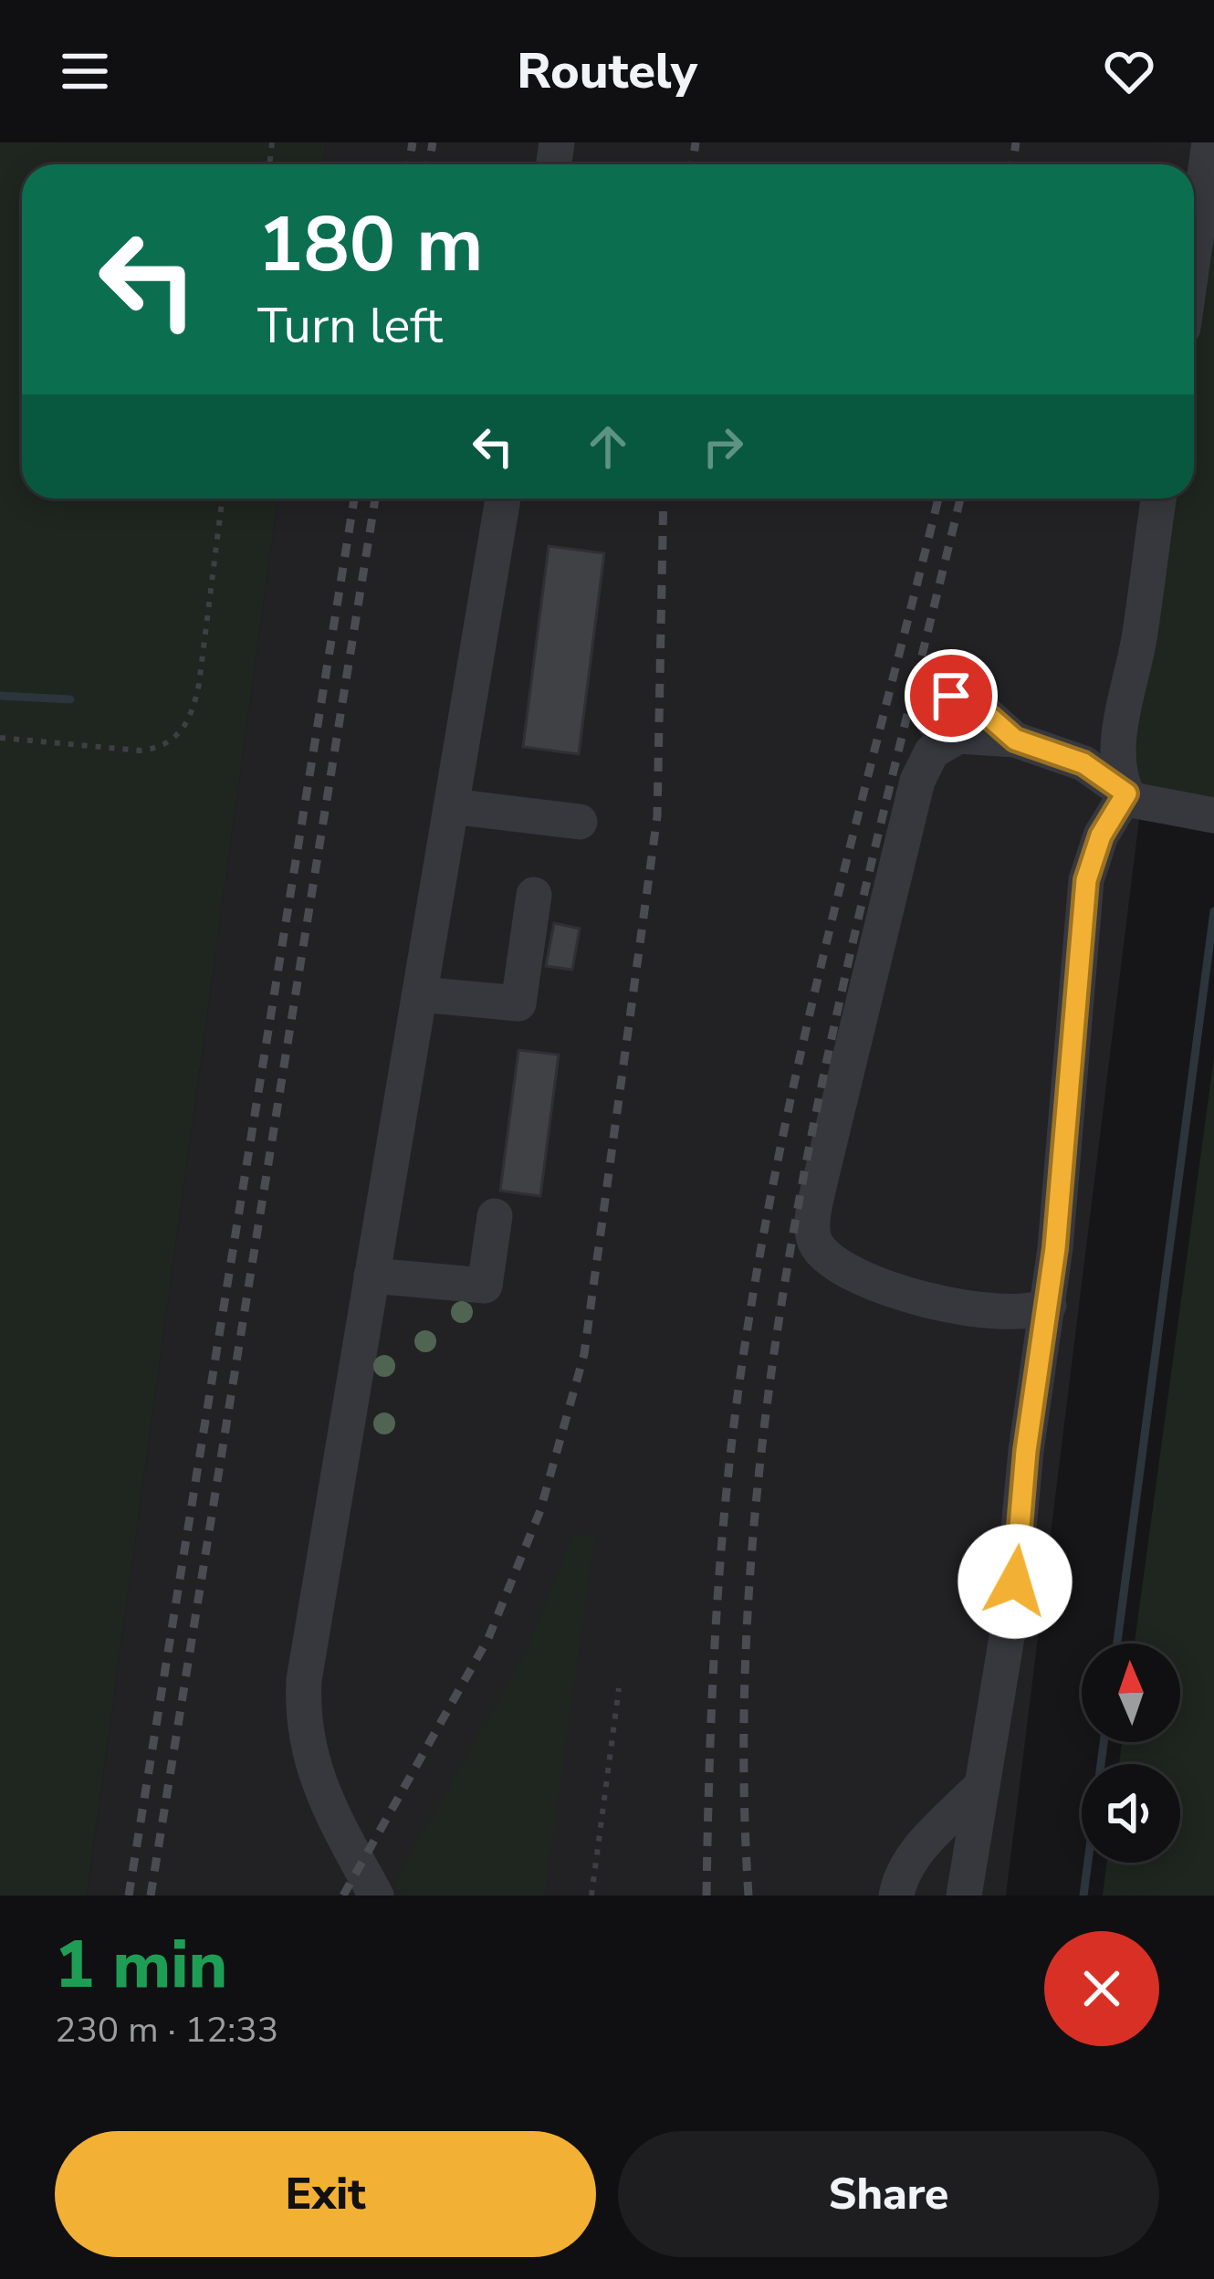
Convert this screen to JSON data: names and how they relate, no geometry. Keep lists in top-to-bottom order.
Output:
{
  "north": "top",
  "page": {
    "header": "Routely",
    "turn": ["180 m", "Turn left"],
    "heading": ["1 min", "230 m · 12:33"],
    "buttons": ["Exit", "Share"]
  }
}
